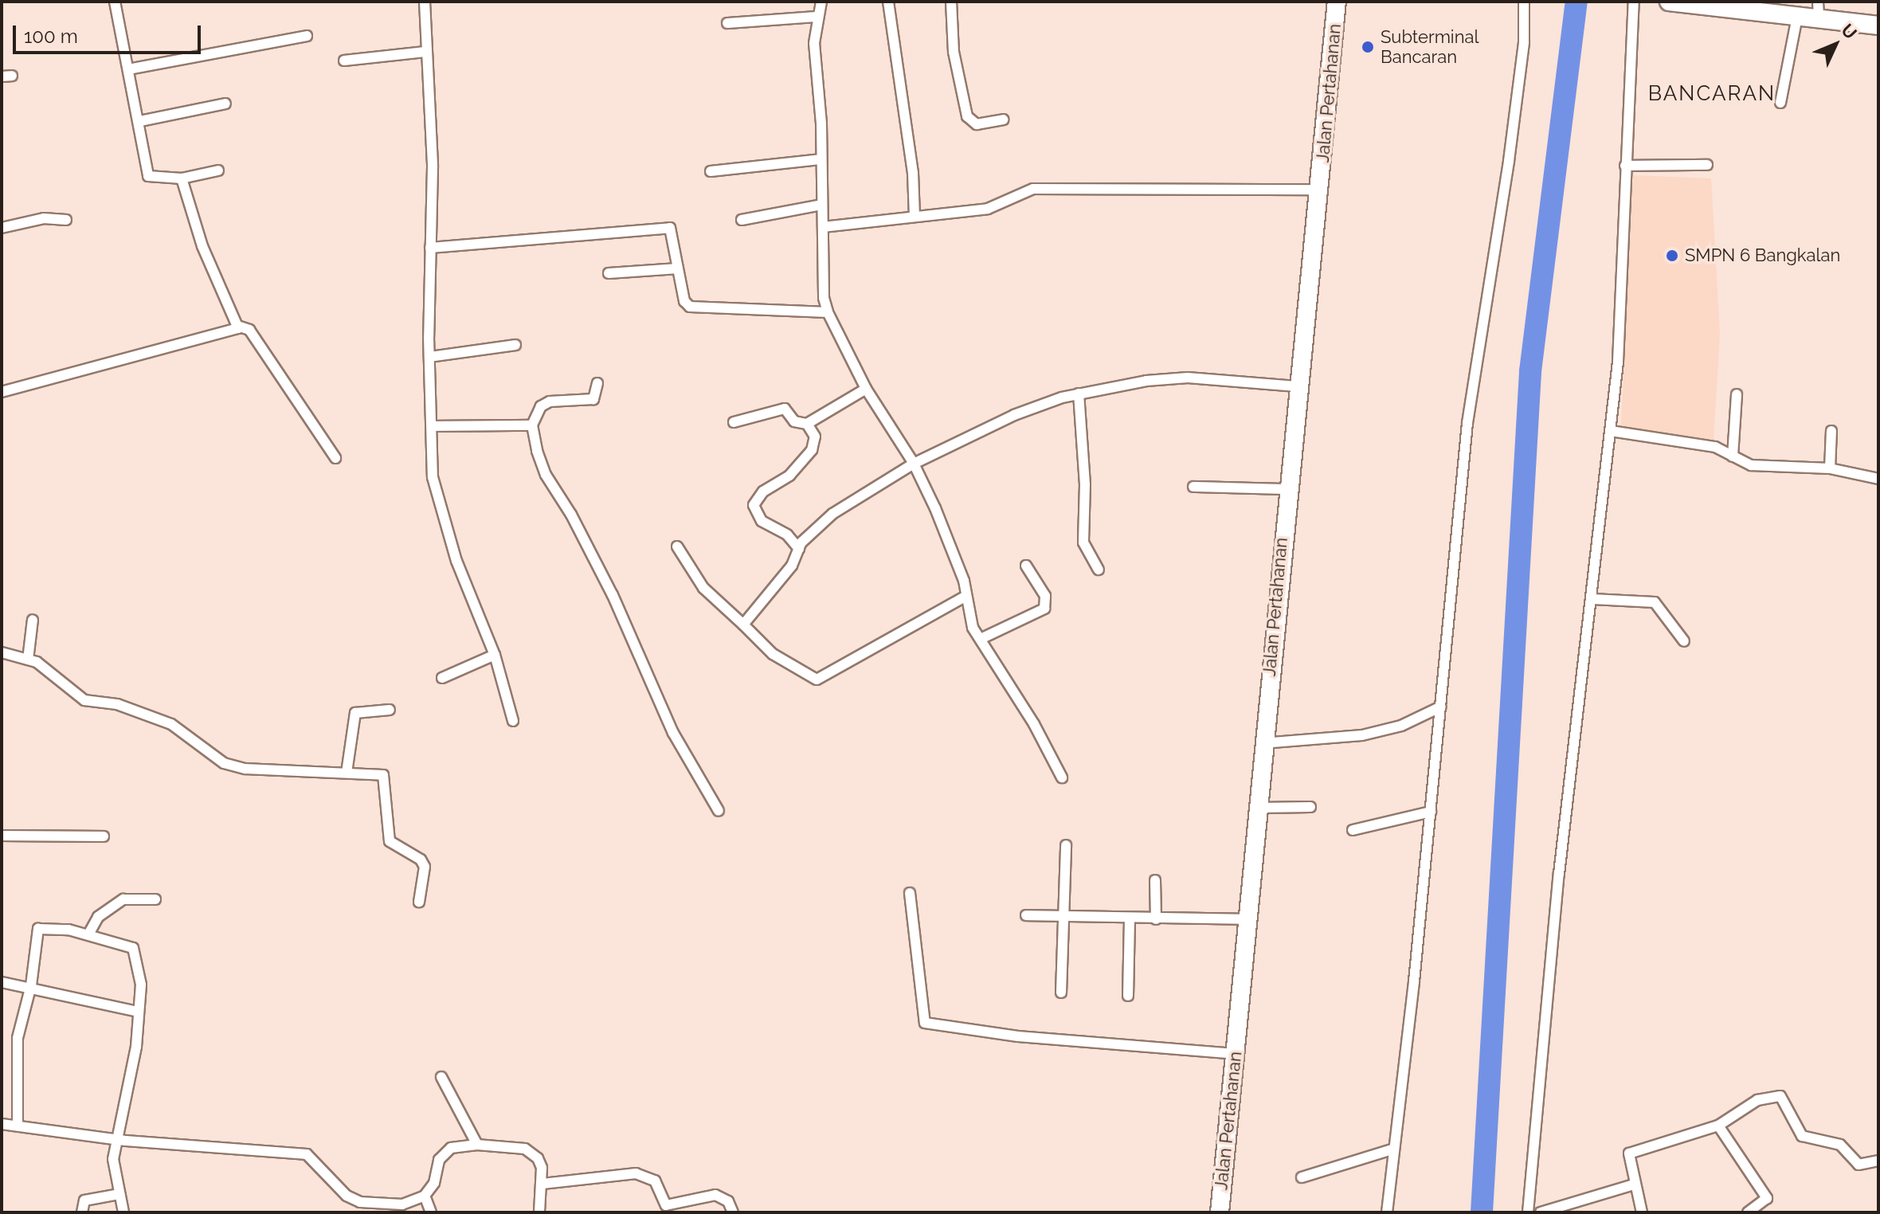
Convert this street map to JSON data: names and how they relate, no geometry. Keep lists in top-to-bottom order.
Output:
{
  "streets": {
    "highway": ["Jalan Pertahanan"]
  },
  "districts": ["BANCARAN"],
  "places": ["Subterminal Bancaran", "SMPN 6 Bangkalan"],
  "scale_bar": "100 m",
  "north": "top right"
}
